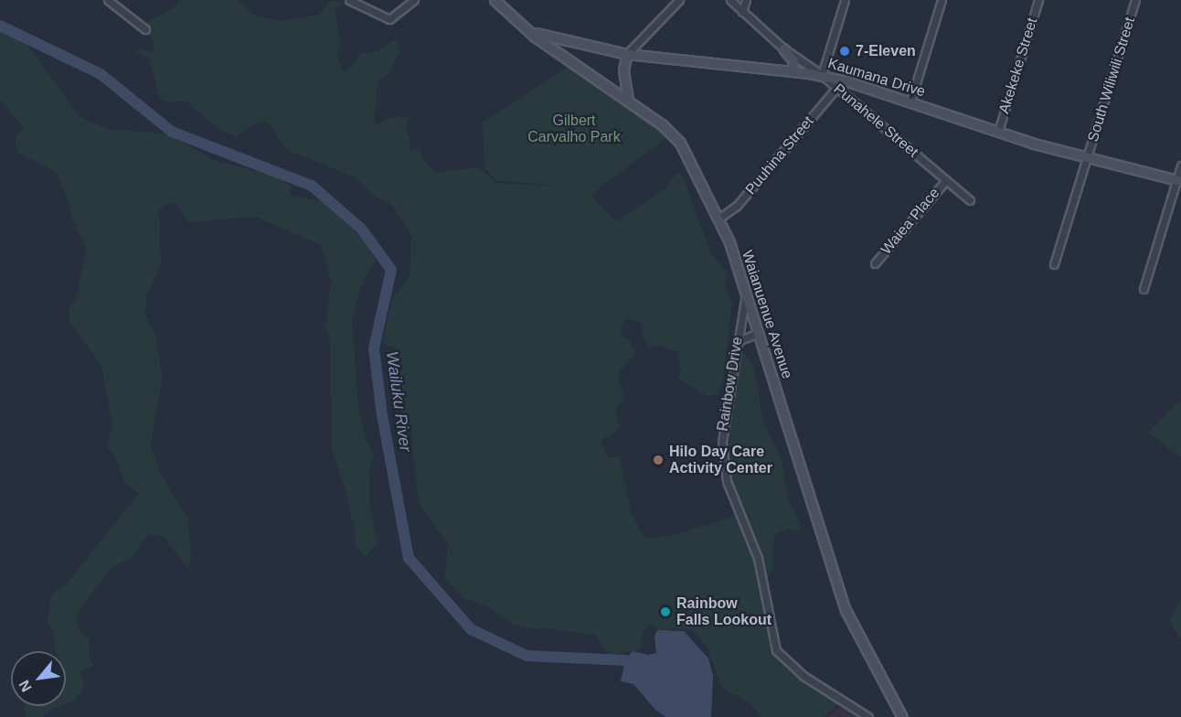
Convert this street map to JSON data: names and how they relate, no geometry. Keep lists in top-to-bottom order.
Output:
{
  "streets": {
    "street": [
      "Akekeke Street",
      "Kaumana Drive",
      "South Wiliwili Street",
      "Punahele Street",
      "Puuhina Street",
      "Waiea Place",
      "Waianuenue Avenue",
      "Rainbow Drive"
    ]
  },
  "crossings": [
    ["Akekeke Street", "Kaumana Drive"],
    ["Kaumana Drive", "South Wiliwili Street"],
    ["Kaumana Drive", "Punahele Street"],
    ["Kaumana Drive", "Waianuenue Avenue"],
    ["Punahele Street", "Puuhina Street"],
    ["Punahele Street", "Waiea Place"],
    ["Puuhina Street", "Waianuenue Avenue"],
    ["Waianuenue Avenue", "Rainbow Drive"]
  ],
  "water": ["Wailuku River"],
  "parks": ["Gilbert Carvalho Park"],
  "places": ["7-Eleven", "Hilo Day Care Activity Center", "Rainbow Falls Lookout"],
  "north": "bottom left"
}
